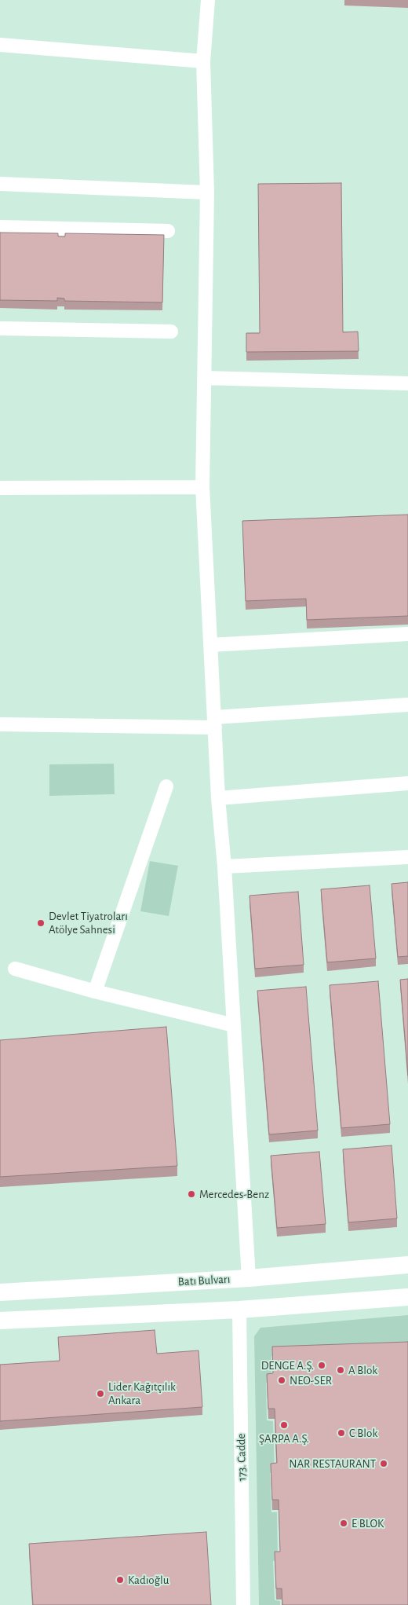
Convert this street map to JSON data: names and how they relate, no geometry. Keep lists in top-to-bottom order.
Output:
{
  "streets": {
    "main road": ["Batı Bulvarı"],
    "street": ["173. Cadde"]
  },
  "places": [
    "Devlet Tiyatroları Atölye Sahnesi",
    "Mercedes-Benz",
    "DENGE A.Ş.",
    "A Blok",
    "NEO-SER",
    "Lider Kağıtçılık Ankara",
    "ŞARPA A.Ş.",
    "C Blok",
    "NAR RESTAURANT",
    "E BLOK",
    "Kadıoğlu"
  ]
}
